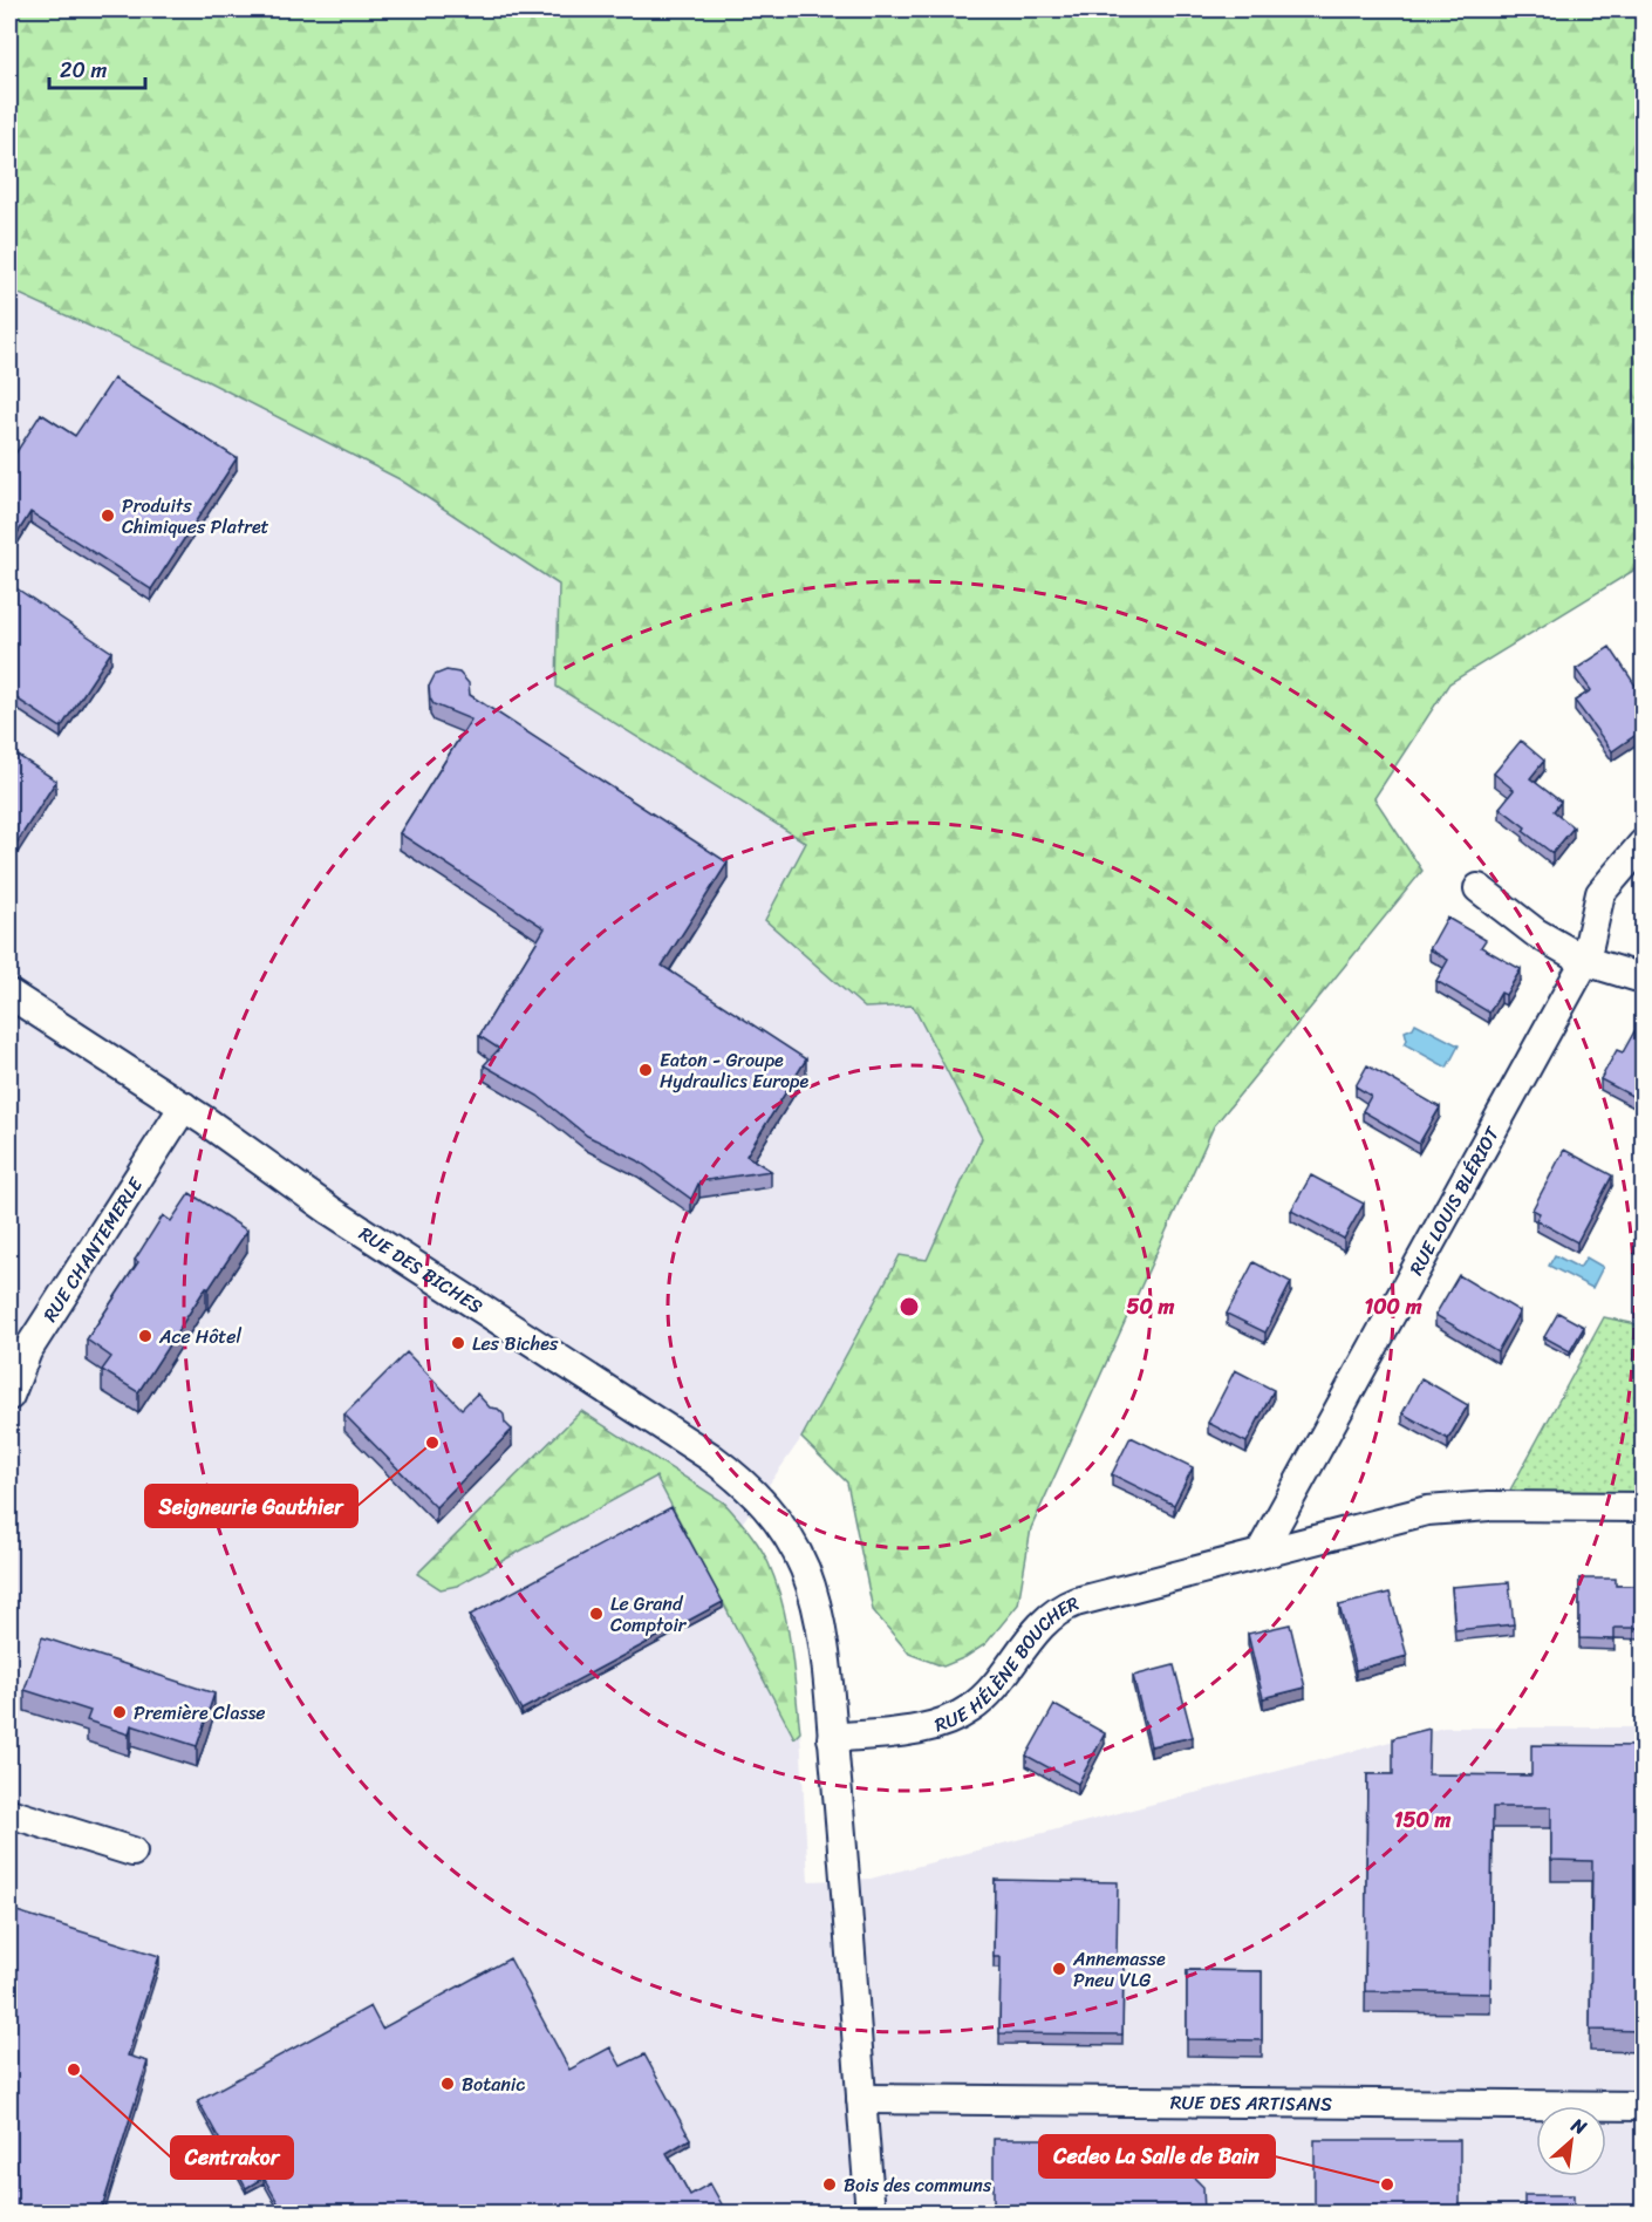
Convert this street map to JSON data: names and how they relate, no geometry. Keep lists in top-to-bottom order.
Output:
{
  "streets": {
    "street": [
      "RUE LOUIS BLÉRIOT",
      "RUE CHANTEMERLE",
      "RUE DES BICHES",
      "RUE HÉLÈNE BOUCHER",
      "RUE DES ARTISANS"
    ]
  },
  "crossings": [
    ["RUE LOUIS BLÉRIOT", "RUE HÉLÈNE BOUCHER"],
    ["RUE CHANTEMERLE", "RUE DES BICHES"],
    ["RUE DES BICHES", "RUE HÉLÈNE BOUCHER"]
  ],
  "places": [
    "Produits Chimiques Platret",
    "Eaton - Groupe Hydraulics Europe",
    "Ace Hôtel",
    "Les Biches",
    "Seigneurie Gauthier",
    "Le Grand Comptoir",
    "Première Classe",
    "Annemasse Pneu VLG",
    "Centrakor",
    "Botanic",
    "Bois des communs",
    "Cedeo La Salle de Bain"
  ],
  "scale_bar": "20 m",
  "north": "top right",
  "rings": ["50 m", "100 m", "150 m"]
}
